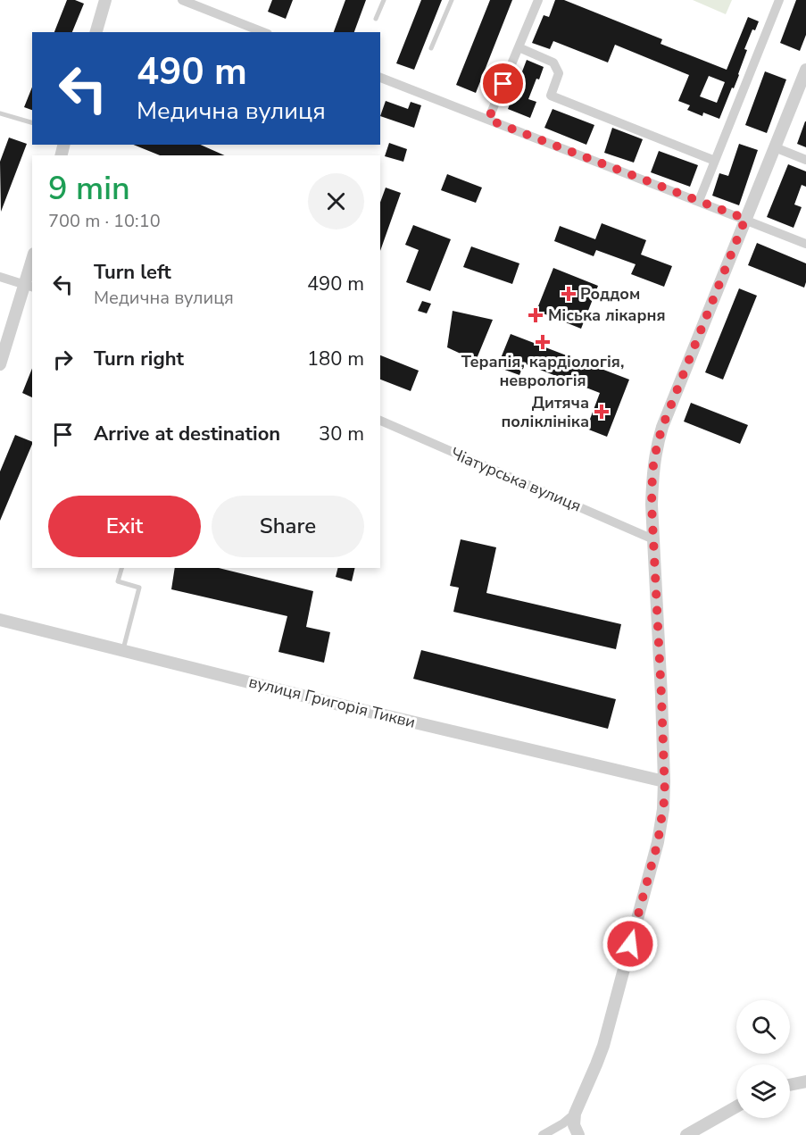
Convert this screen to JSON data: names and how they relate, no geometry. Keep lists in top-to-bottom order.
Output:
{
  "streets": {
    "street": ["Чіатурська вулиця", "вулиця Григорія Тикви"]
  },
  "places": {
    "health": [
      "Роддом",
      "Мiська лiкарня",
      "Терапія, кардіологія, неврологія",
      "Дитяча поліклініка"
    ]
  },
  "page": {
    "turn": ["490 m", "Медична вулиця"],
    "heading": ["9 min", "700 m · 10:10"],
    "list": [
      {
        "name": "Turn left",
        "note": "Медична вулиця",
        "value": "490 m"
      },
      {
        "name": "Turn right",
        "value": "180 m"
      },
      {
        "name": "Arrive at destination",
        "value": "30 m"
      }
    ],
    "buttons": ["Exit", "Share"]
  }
}
